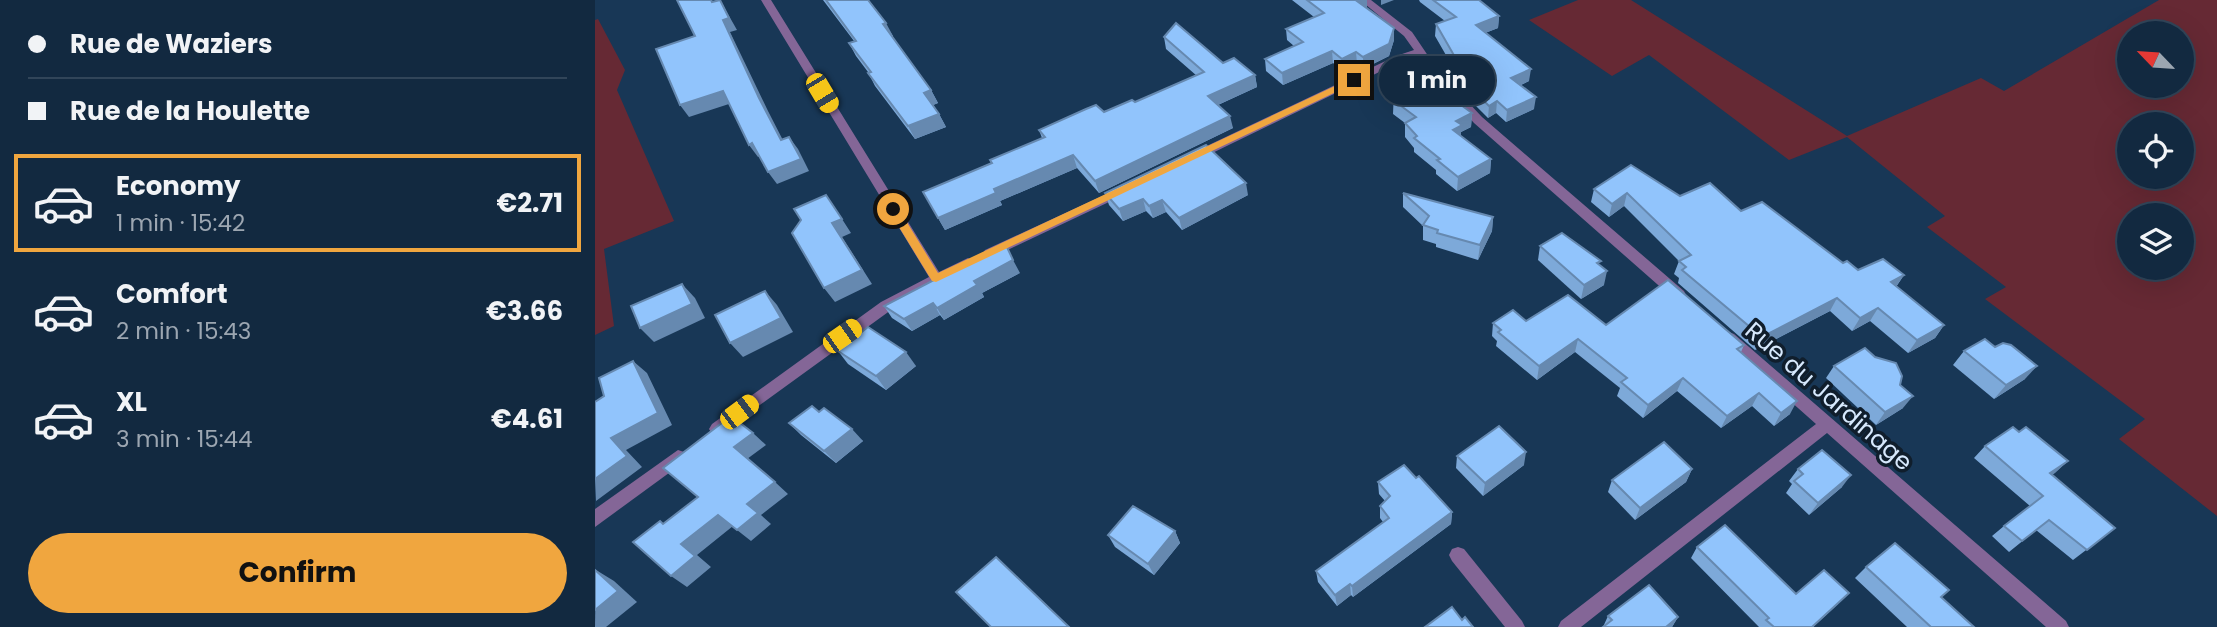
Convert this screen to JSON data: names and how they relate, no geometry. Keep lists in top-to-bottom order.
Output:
{
  "streets": {
    "street": ["Rue du Jardinage"]
  },
  "north": "top left",
  "page": {
    "banner": ["Rue de Waziers", "Rue de la Houlette"],
    "bubble": "1 min",
    "list": [
      {
        "name": "Economy",
        "note": "1 min · 15:42",
        "value": "€2.71"
      },
      {
        "name": "Comfort",
        "note": "2 min · 15:43",
        "value": "€3.66"
      },
      {
        "name": "XL",
        "note": "3 min · 15:44",
        "value": "€4.61"
      }
    ],
    "buttons": "Confirm"
  }
}
